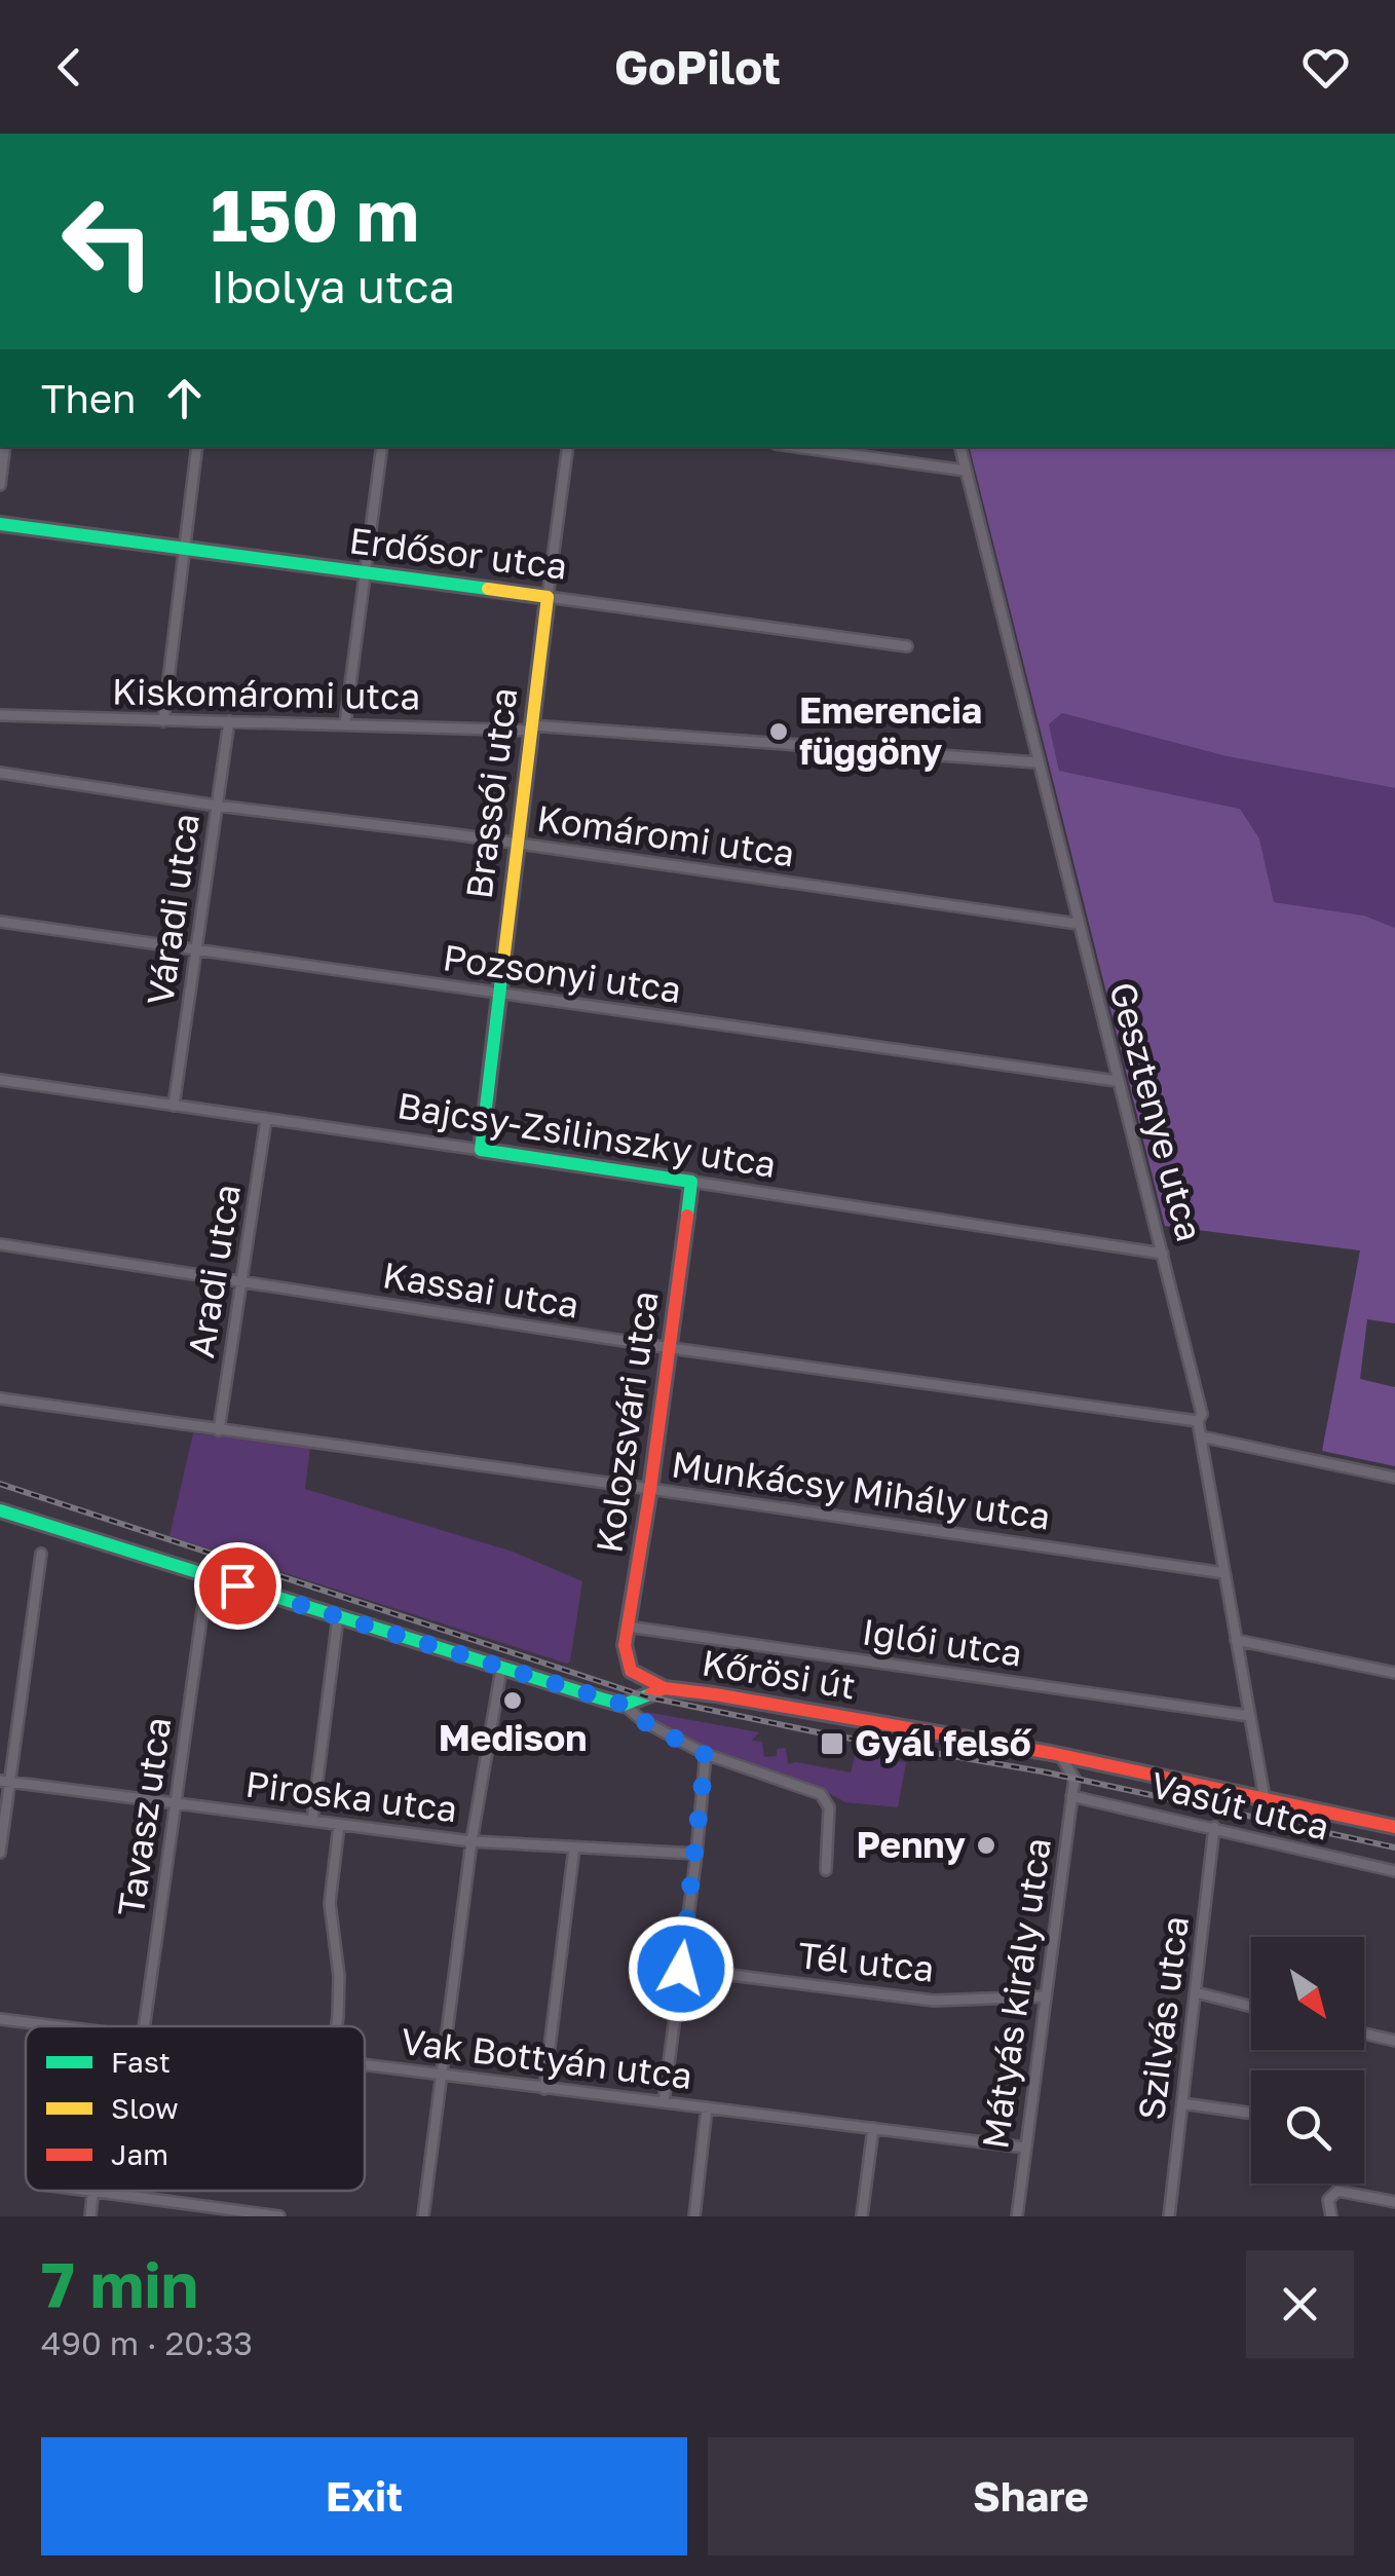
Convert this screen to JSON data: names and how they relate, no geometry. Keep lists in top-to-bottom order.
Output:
{
  "streets": {
    "street": [
      "Erdősor utca",
      "Kiskomáromi utca",
      "Brassói utca",
      "Komáromi utca",
      "Váradi utca",
      "Pozsonyi utca",
      "Gesztenye utca",
      "Bajcsy-Zsilinszky utca",
      "Aradi utca",
      "Kassai utca",
      "Kolozsvári utca",
      "Munkácsy Mihály utca",
      "Iglói utca",
      "Kőrösi út",
      "Piroska utca",
      "Vasút utca",
      "Tavasz utca",
      "Tél utca",
      "Mátyás király utca",
      "Szilvás utca",
      "Vak Bottyán utca"
    ]
  },
  "crossings": [
    ["Erdősor utca", "Brassói utca"],
    ["Kiskomáromi utca", "Brassói utca"],
    ["Kiskomáromi utca", "Váradi utca"],
    ["Kiskomáromi utca", "Gesztenye utca"],
    ["Brassói utca", "Komáromi utca"],
    ["Brassói utca", "Pozsonyi utca"],
    ["Brassói utca", "Bajcsy-Zsilinszky utca"],
    ["Komáromi utca", "Váradi utca"],
    ["Komáromi utca", "Gesztenye utca"],
    ["Váradi utca", "Pozsonyi utca"],
    ["Váradi utca", "Bajcsy-Zsilinszky utca"],
    ["Pozsonyi utca", "Gesztenye utca"],
    ["Gesztenye utca", "Bajcsy-Zsilinszky utca"],
    ["Gesztenye utca", "Kassai utca"],
    ["Gesztenye utca", "Munkácsy Mihály utca"],
    ["Gesztenye utca", "Iglói utca"],
    ["Gesztenye utca", "Kőrösi út"],
    ["Bajcsy-Zsilinszky utca", "Aradi utca"],
    ["Bajcsy-Zsilinszky utca", "Kolozsvári utca"],
    ["Aradi utca", "Kassai utca"],
    ["Aradi utca", "Munkácsy Mihály utca"],
    ["Kassai utca", "Kolozsvári utca"],
    ["Kolozsvári utca", "Munkácsy Mihály utca"],
    ["Kolozsvári utca", "Iglói utca"],
    ["Kolozsvári utca", "Kőrösi út"],
    ["Piroska utca", "Tavasz utca"],
    ["Vasút utca", "Mátyás király utca"],
    ["Vasút utca", "Szilvás utca"],
    ["Tél utca", "Mátyás király utca"],
    ["Mátyás király utca", "Vak Bottyán utca"]
  ],
  "places": {
    "other": ["Emerencia függöny", "Medison", "Penny"],
    "transit": ["Gyál felső"]
  },
  "legend": ["Fast", "Slow", "Jam"],
  "north": "bottom right",
  "page": {
    "header": "GoPilot",
    "turn": ["150 m", "Ibolya utca"],
    "then": "Then",
    "heading": ["7 min", "490 m · 20:33"],
    "buttons": ["Exit", "Share"]
  }
}
